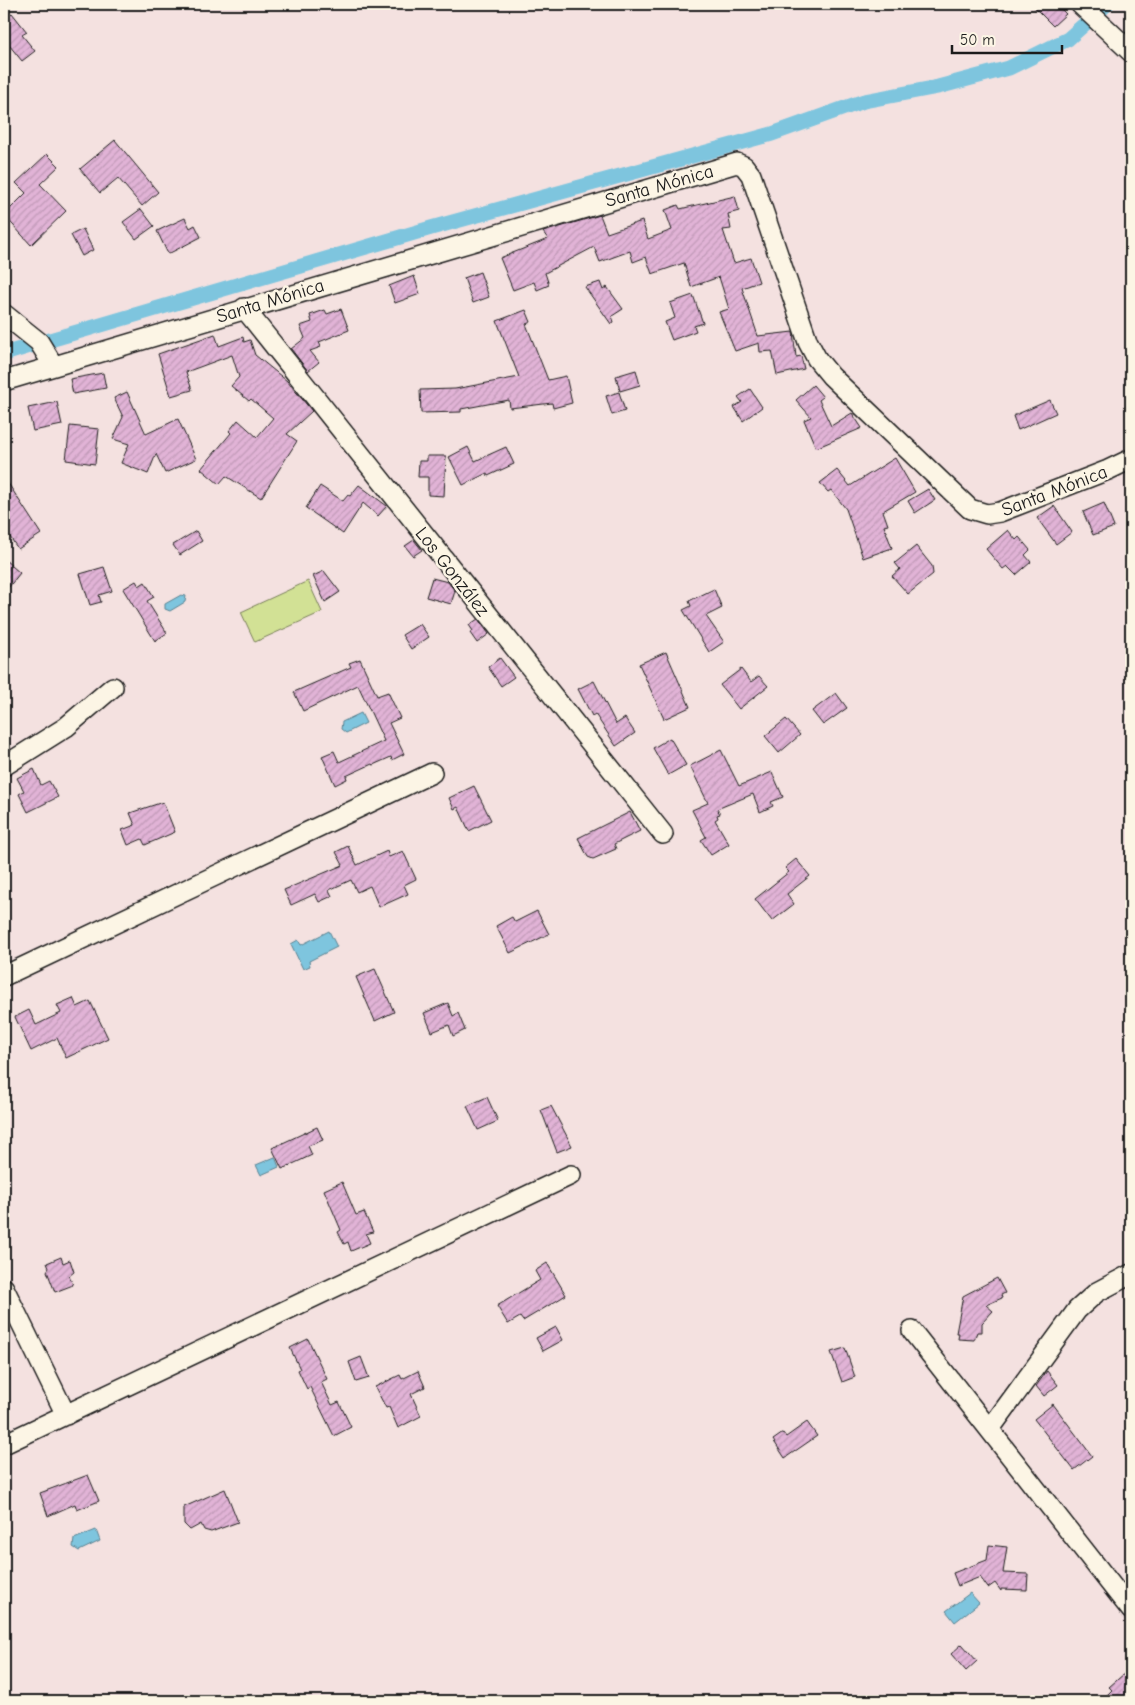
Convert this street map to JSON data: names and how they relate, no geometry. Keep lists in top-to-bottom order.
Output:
{
  "streets": {
    "street": ["Santa Mónica", "Los González"]
  },
  "crossings": [
    ["Santa Mónica", "Los González"]
  ],
  "scale_bar": "50 m"
}
